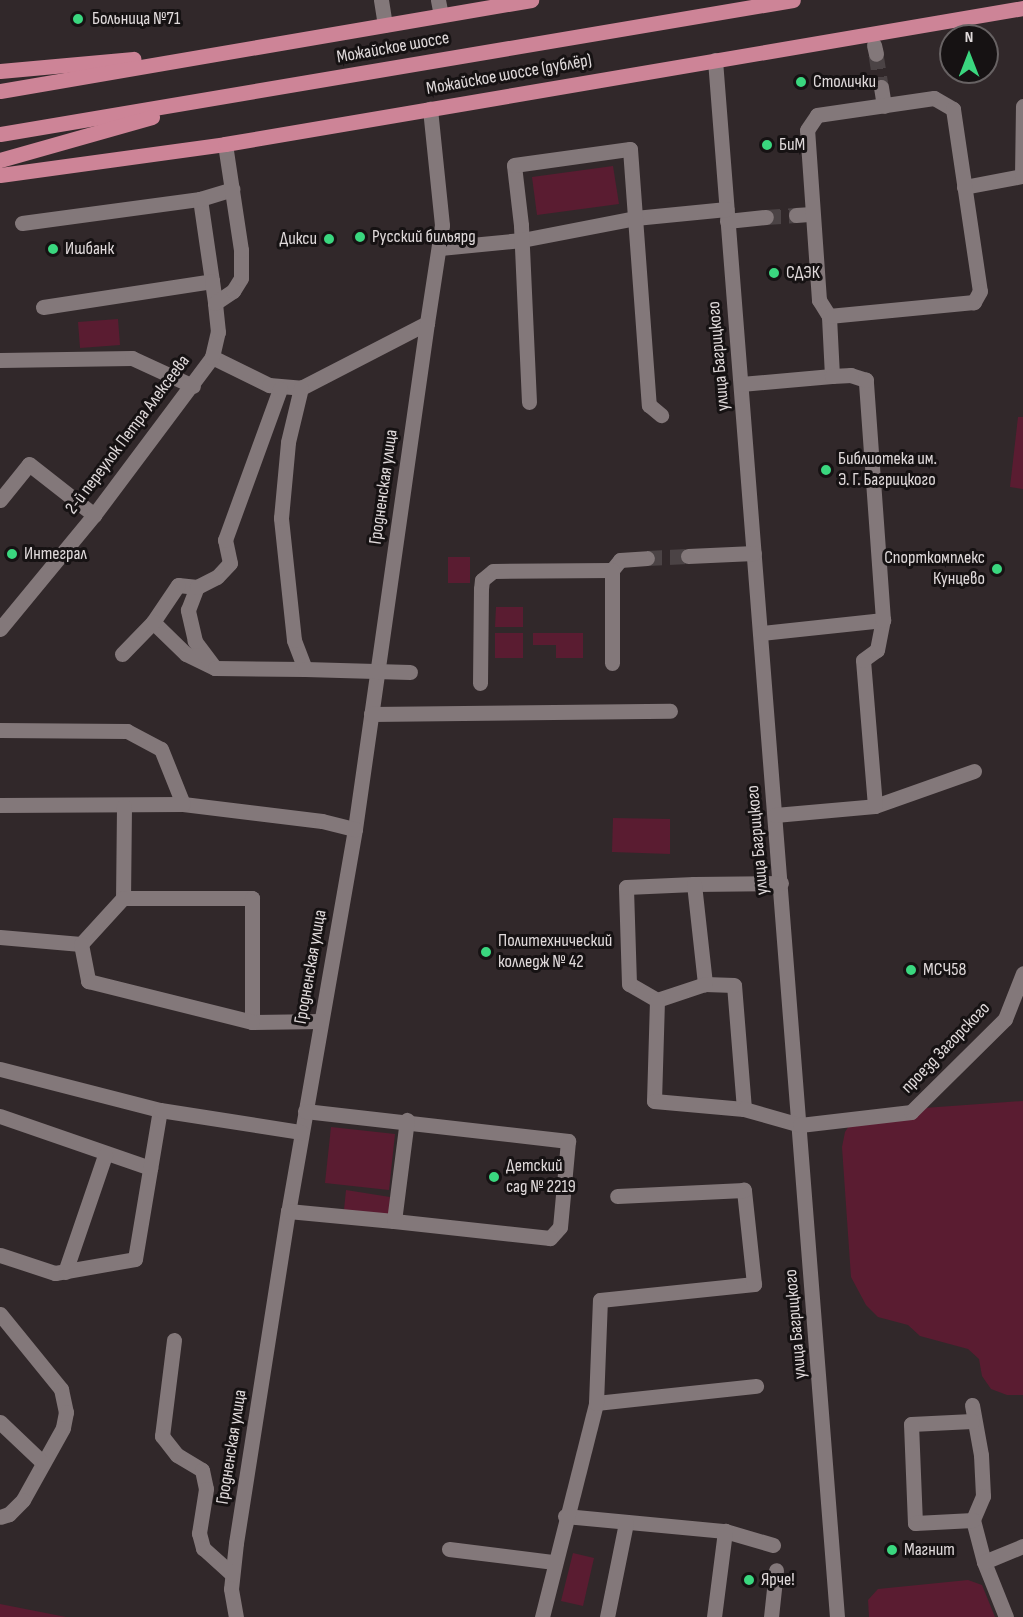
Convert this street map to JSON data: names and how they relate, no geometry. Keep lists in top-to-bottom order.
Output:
{
  "streets": {
    "main road": ["Можайское шоссе", "Можайское шоссе (дублёр)"],
    "street": [
      "улица Багрицкого",
      "2-й переулок Петра Алексеева",
      "Гродненская улица",
      "проезд Загорского"
    ]
  },
  "crossings": [
    ["Можайское шоссе (дублёр)", "улица Багрицкого"],
    ["Можайское шоссе (дублёр)", "Гродненская улица"],
    ["улица Багрицкого", "проезд Загорского"]
  ],
  "places": [
    "Больница №71",
    "Столички",
    "БиМ",
    "Русский бильярд",
    "Дикси",
    "Ишбанк",
    "СДЭК",
    "Библиотека им. Э. Г. Багрицкого",
    "Интеграл",
    "Спорткомплекс Кунцево",
    "Политехнический колледж № 42",
    "МСЧ58",
    "Детский сад № 2219",
    "Магнит",
    "Ярче!"
  ],
  "north": "top"
}
